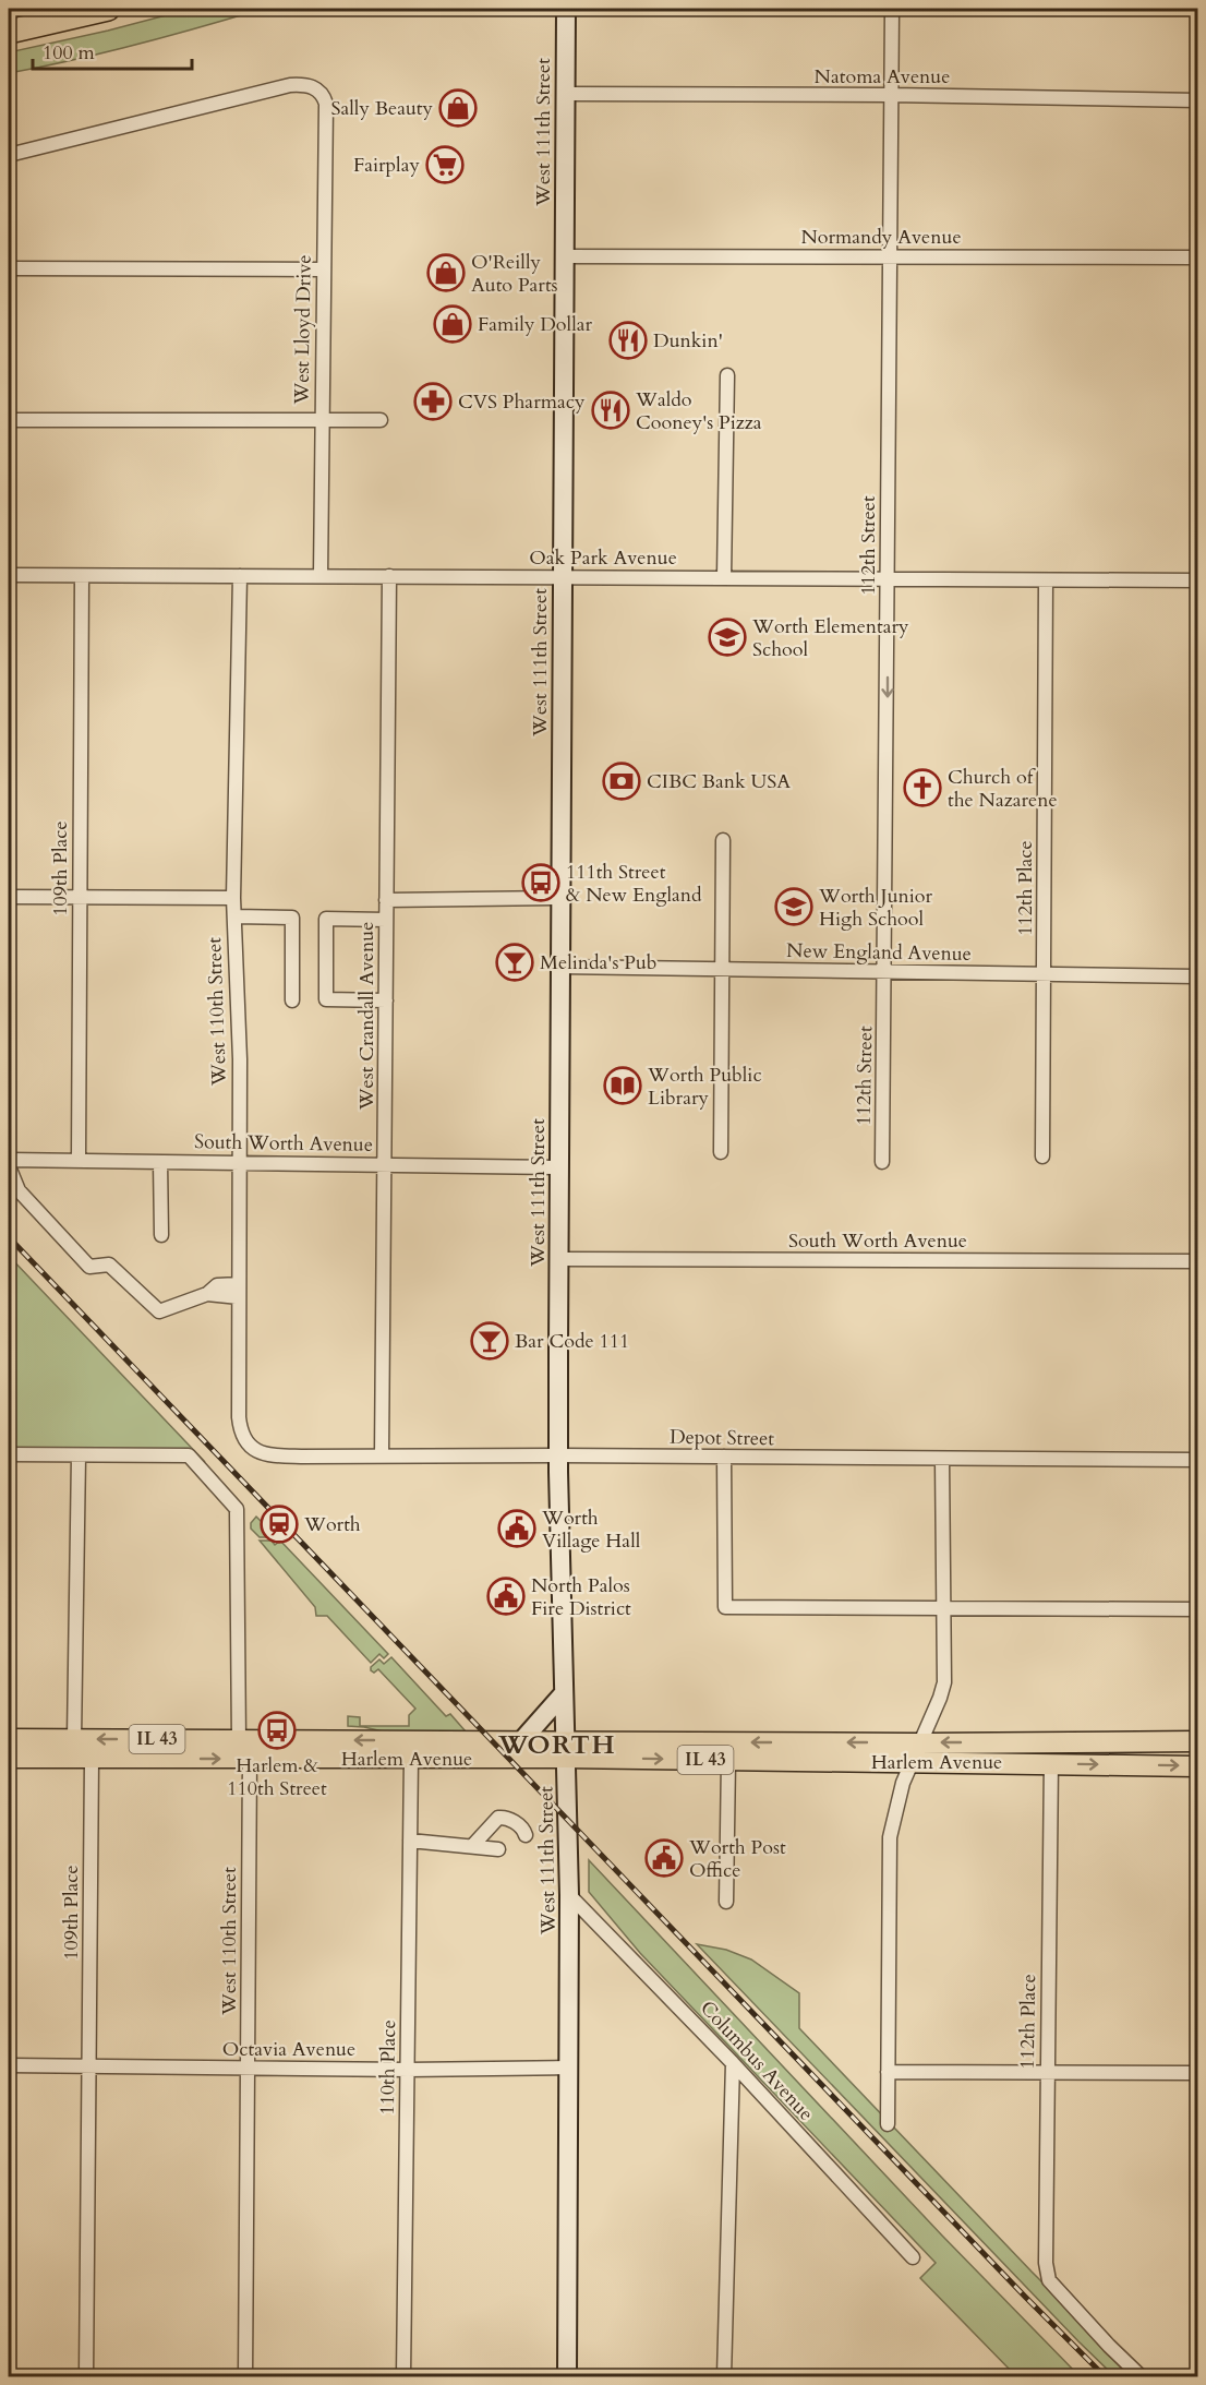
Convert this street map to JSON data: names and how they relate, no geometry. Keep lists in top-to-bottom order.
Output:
{
  "streets": {
    "main road": ["West 111th Street", "IL 43", "Harlem Avenue"],
    "street": [
      "Natoma Avenue",
      "Normandy Avenue",
      "West Lloyd Drive",
      "112th Street",
      "Oak Park Avenue",
      "109th Place",
      "112th Place",
      "New England Avenue",
      "West 110th Street",
      "West Crandall Avenue",
      "South Worth Avenue",
      "Depot Street",
      "Octavia Avenue",
      "Columbus Avenue",
      "110th Place"
    ]
  },
  "crossings": [
    ["Natoma Avenue", "West 111th Street"],
    ["Natoma Avenue", "112th Street"],
    ["West 111th Street", "Normandy Avenue"],
    ["West 111th Street", "Oak Park Avenue"],
    ["West 111th Street", "New England Avenue"],
    ["West 111th Street", "South Worth Avenue"],
    ["West 111th Street", "Depot Street"],
    ["West 111th Street", "Harlem Avenue"],
    ["West 111th Street", "Octavia Avenue"],
    ["West 111th Street", "Columbus Avenue"],
    ["Normandy Avenue", "112th Street"],
    ["West Lloyd Drive", "Oak Park Avenue"],
    ["112th Street", "Oak Park Avenue"],
    ["112th Street", "New England Avenue"],
    ["Oak Park Avenue", "109th Place"],
    ["Oak Park Avenue", "112th Place"],
    ["Oak Park Avenue", "West 110th Street"],
    ["Oak Park Avenue", "West Crandall Avenue"],
    ["109th Place", "South Worth Avenue"],
    ["109th Place", "Harlem Avenue"],
    ["109th Place", "Octavia Avenue"],
    ["112th Place", "New England Avenue"],
    ["112th Place", "Harlem Avenue"],
    ["West 110th Street", "South Worth Avenue"],
    ["West 110th Street", "Depot Street"],
    ["West 110th Street", "Harlem Avenue"],
    ["West 110th Street", "Octavia Avenue"],
    ["West Crandall Avenue", "South Worth Avenue"],
    ["West Crandall Avenue", "Depot Street"],
    ["Harlem Avenue", "110th Place"],
    ["Octavia Avenue", "110th Place"]
  ],
  "districts": ["WORTH"],
  "places": {
    "shop": ["Sally Beauty", "O'Reilly Auto Parts", "Family Dollar"],
    "supermarket": ["Fairplay"],
    "restaurant": ["Dunkin'", "Waldo Cooney's Pizza"],
    "pharmacy": ["CVS Pharmacy"],
    "school or university": ["Worth Elementary School", "Worth Junior High School"],
    "bank": ["CIBC Bank USA"],
    "church": ["Church of the Nazarene"],
    "bus stop": ["111th Street & New England", "Harlem & 110th Street"],
    "bar": ["Melinda's Pub", "Bar Code 111"],
    "library": ["Worth Public Library"],
    "station": ["Worth"],
    "public building": ["Worth Village Hall", "North Palos Fire District", "Worth Post Office"]
  },
  "scale_bar": "100 m"
}
